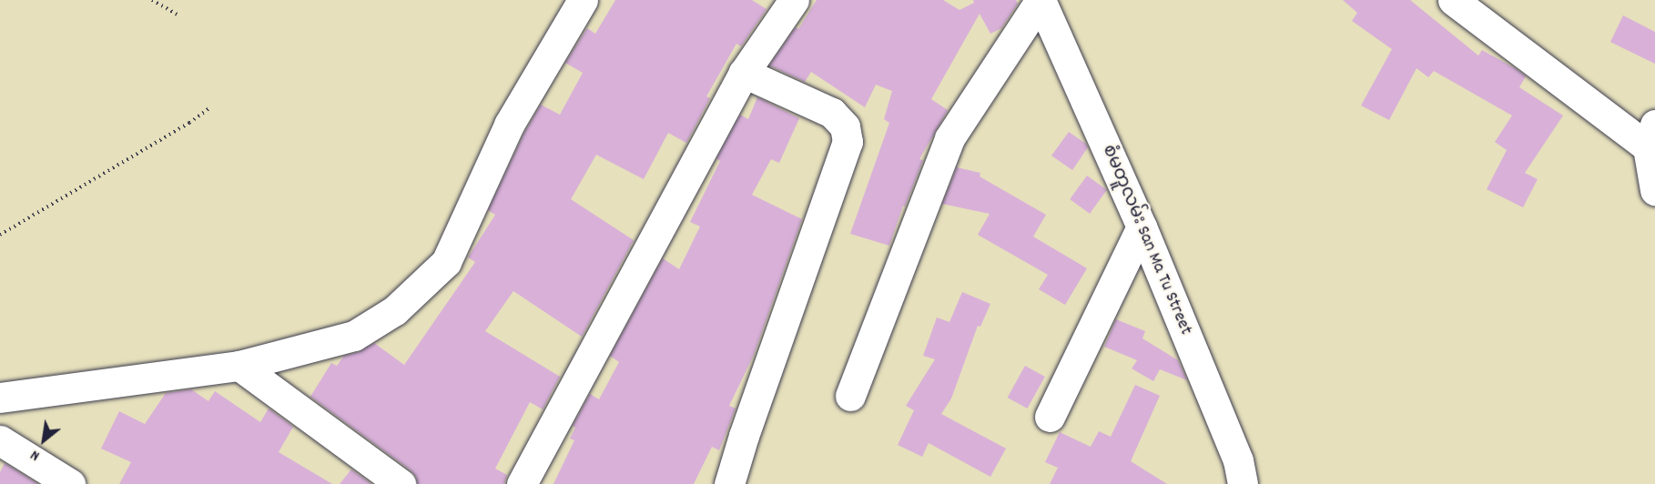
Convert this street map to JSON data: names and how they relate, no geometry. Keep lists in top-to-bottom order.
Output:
{
  "streets": {
    "street": ["စံမတူလမ်း San Ma Tu Street"]
  },
  "north": "bottom left"
}
